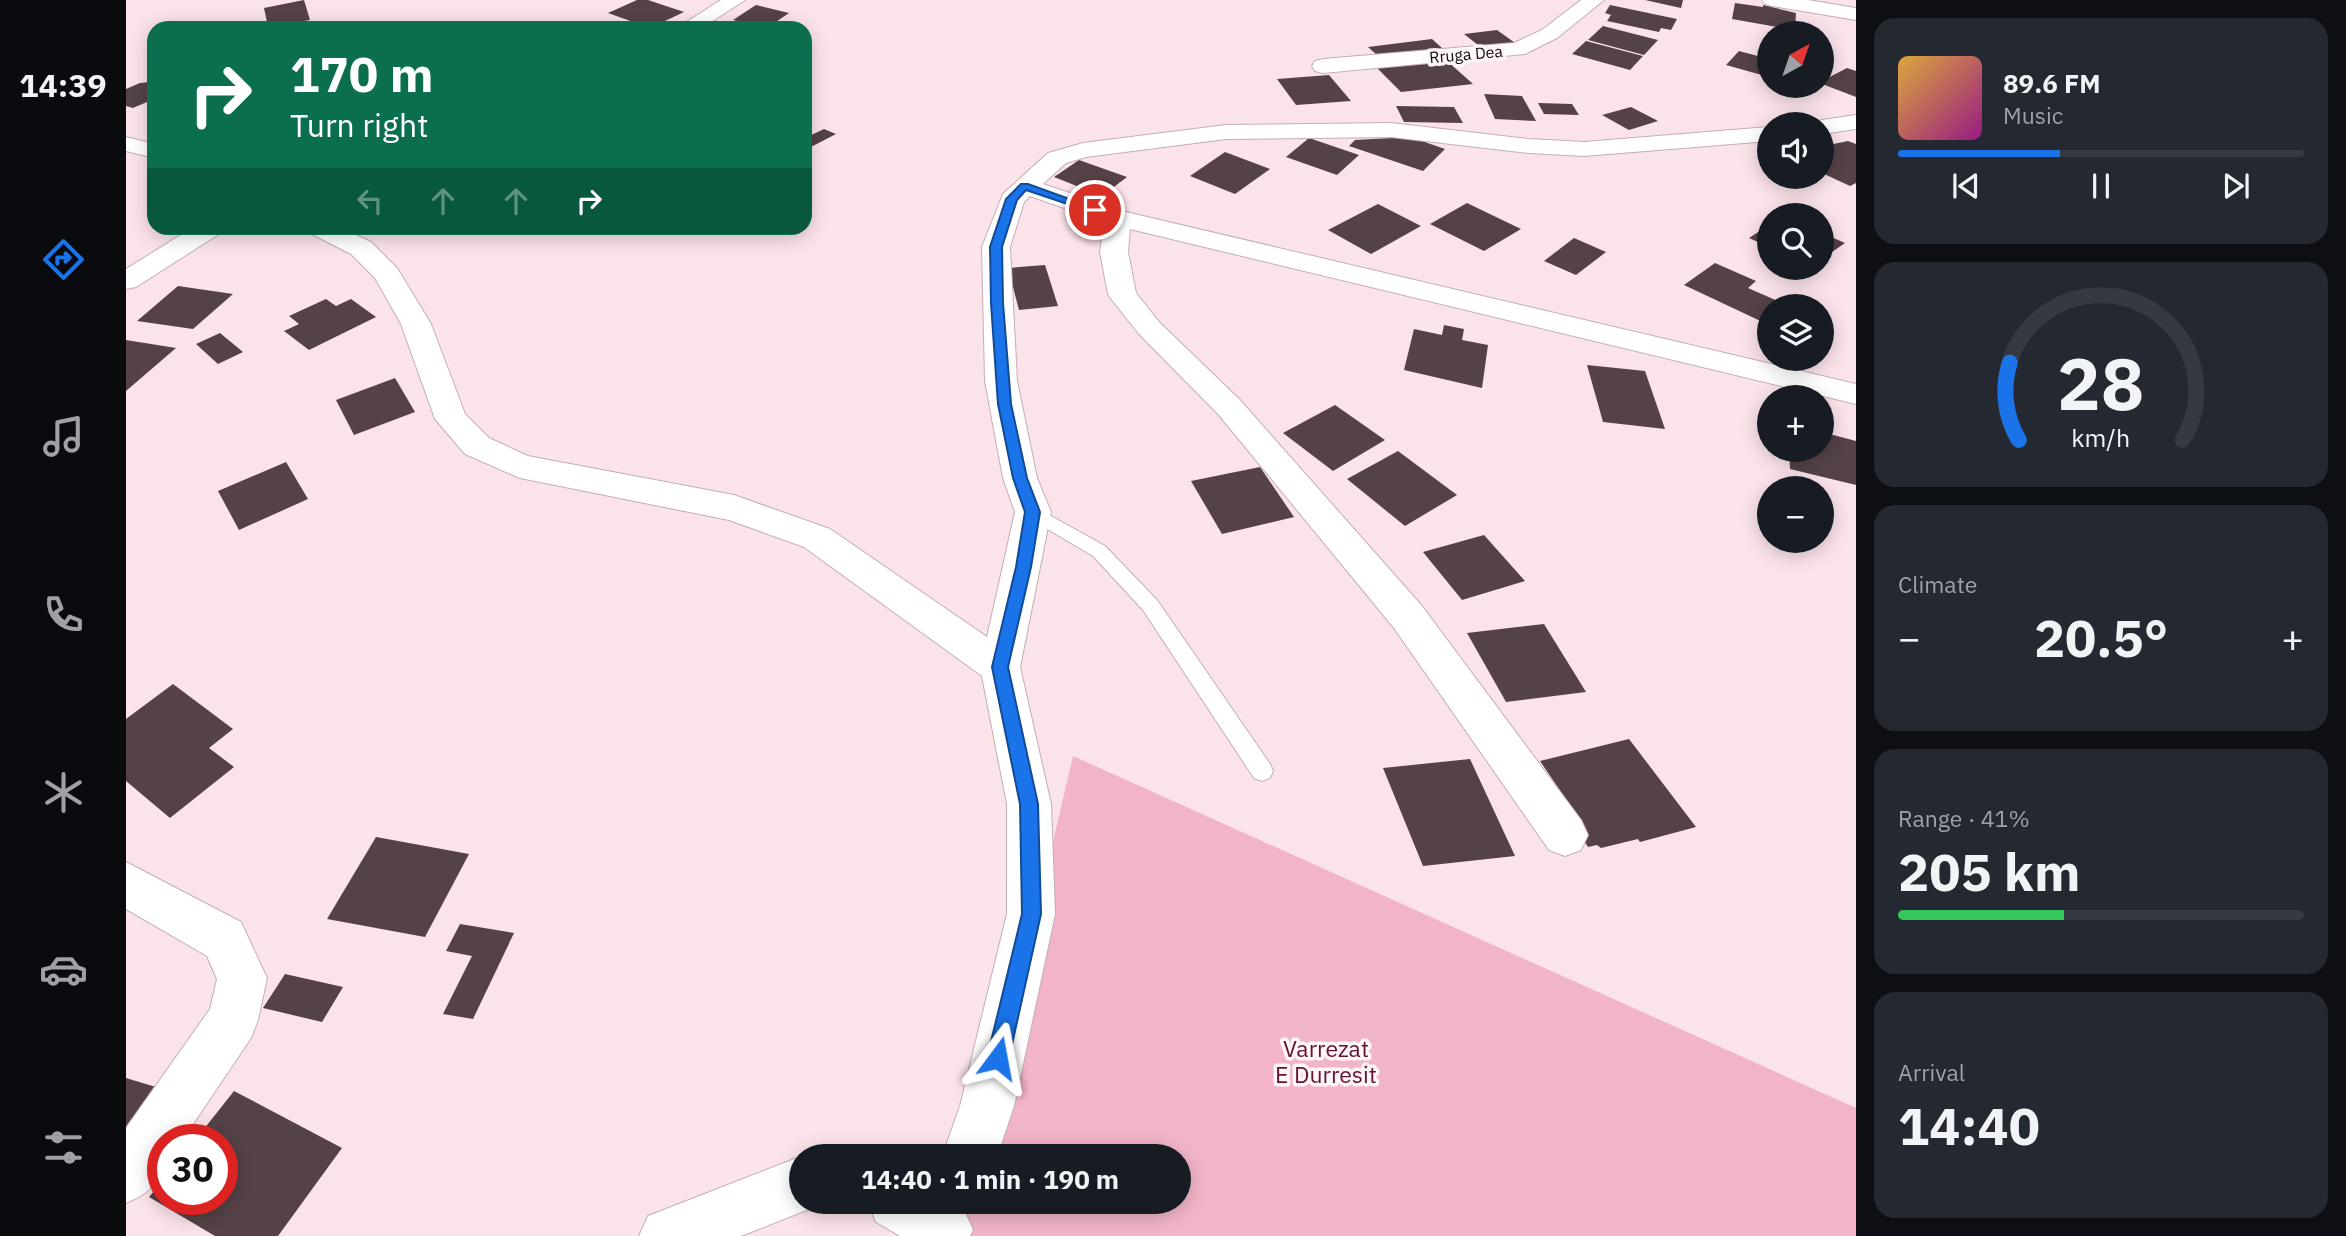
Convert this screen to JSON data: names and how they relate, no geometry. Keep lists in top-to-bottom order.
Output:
{
  "streets": {
    "street": ["Rruga Dea"]
  },
  "parks": ["Varrezat E Durresit"],
  "north": "top right",
  "page": {
    "tabs": "14:39",
    "map_buttons": ["+", "−"],
    "turn": ["170 m", "Turn right"],
    "song": ["89.6 FM", "Music"],
    "tile": [
      "Climate",
      ["Range · 41%", "205 km"],
      ["Arrival", "14:40"]
    ],
    "heat": ["−", "20.5°", "+"],
    "limit": "30",
    "trip": "14:40 · 1 min · 190 m",
    "gauge": ["28", "km/h"]
  }
}
